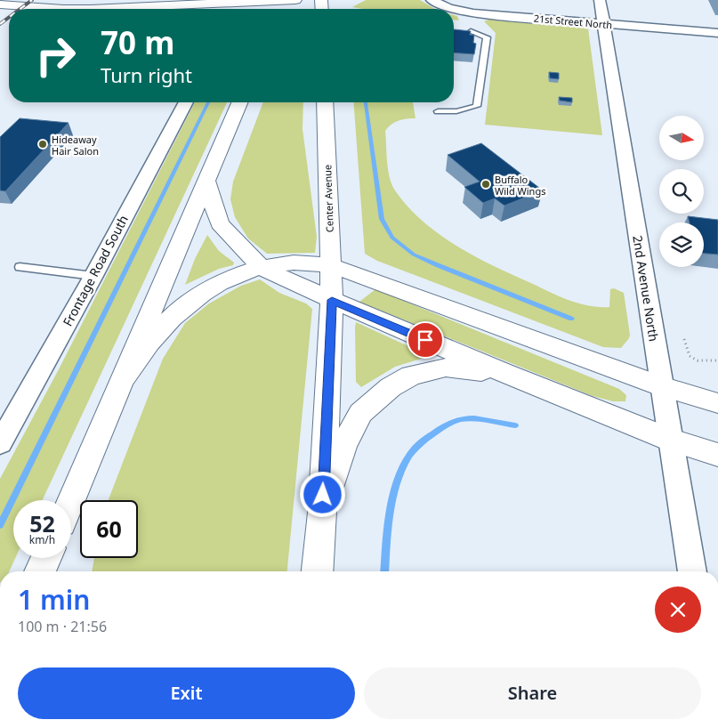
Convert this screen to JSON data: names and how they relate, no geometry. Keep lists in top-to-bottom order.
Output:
{
  "streets": {
    "main road": ["Center Avenue"],
    "street": ["21st Street North", "Frontage Road South", "2nd Avenue North"]
  },
  "crossings": [
    ["21st Street North", "2nd Avenue North"]
  ],
  "places": ["Hideaway Hair Salon", "Buffalo Wild Wings"],
  "north": "right",
  "page": {
    "turn": ["70 m", "Turn right"],
    "speed": "52 km/h",
    "limit": "60",
    "heading": ["1 min", "100 m · 21:56"],
    "buttons": ["Exit", "Share"]
  }
}
